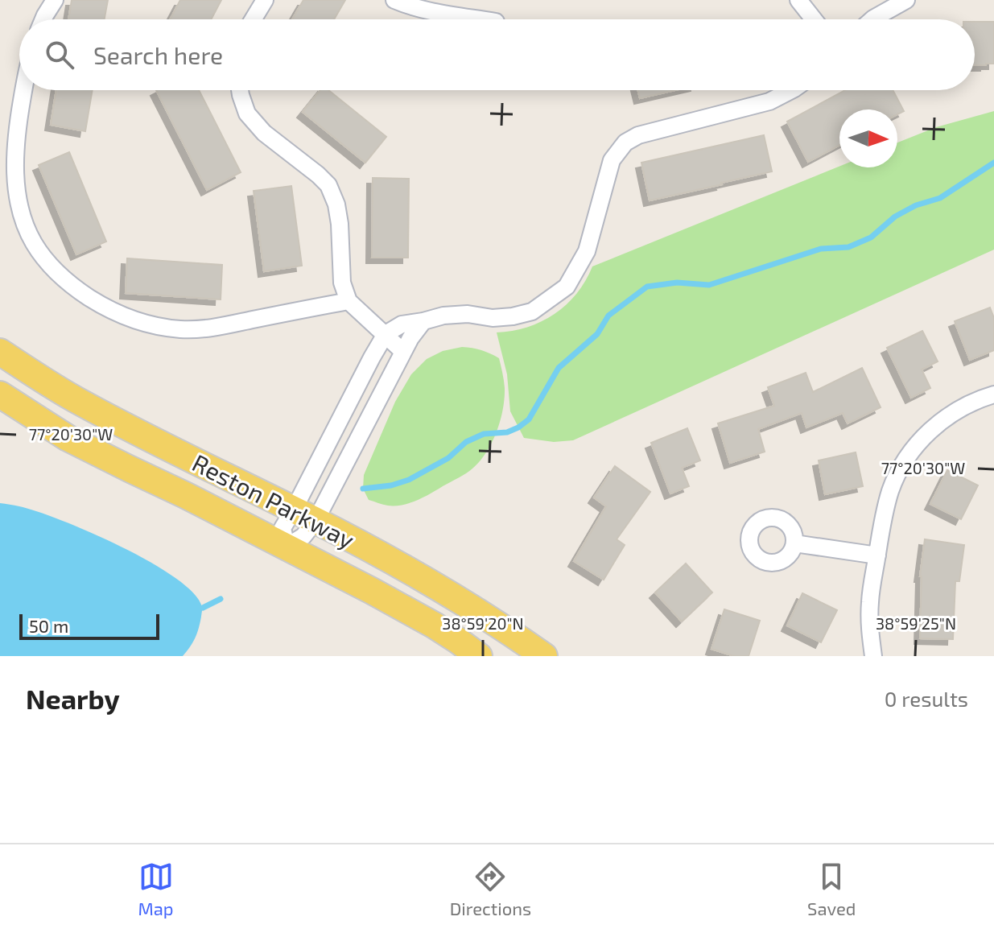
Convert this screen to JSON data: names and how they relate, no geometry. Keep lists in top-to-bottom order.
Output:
{
  "streets": {
    "main road": ["Reston Parkway"]
  },
  "scale_bar": "50 m",
  "north": "right",
  "page": {
    "search": "Search here",
    "scale": "50 m",
    "heading": ["Nearby", "0 results"],
    "nav": ["Map", "Directions", "Saved"]
  },
  "coordinates": ["77°20'30\"W", "38°59'20\"N", "38°59'25\"N"]
}
